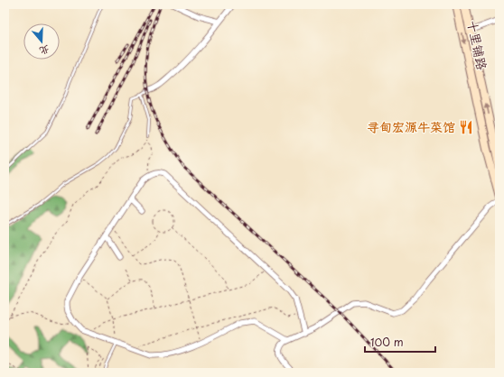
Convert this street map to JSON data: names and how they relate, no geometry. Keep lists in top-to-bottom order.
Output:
{
  "streets": {
    "main road": ["十里铺路"]
  },
  "places": {
    "restaurant": ["寻甸宏源牛菜馆"]
  },
  "scale_bar": "100 m",
  "north": "bottom"
}
